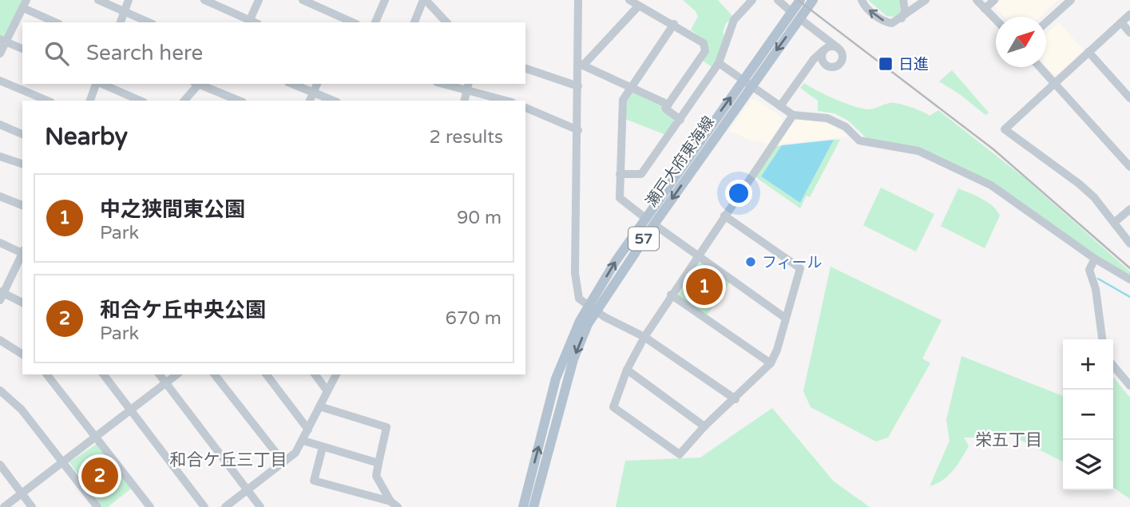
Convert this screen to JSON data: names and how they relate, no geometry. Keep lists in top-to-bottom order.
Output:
{
  "streets": {
    "main road": ["瀬戸大府東海線", "57"]
  },
  "districts": ["栄五丁目", "和合ケ丘三丁目"],
  "places": {
    "transit": ["日進"],
    "other": ["フィール"]
  },
  "north": "top right",
  "page": {
    "search": "Search here",
    "heading": ["Nearby", "2 results"],
    "list": [
      {
        "mark": "1",
        "name": "中之狭間東公園",
        "note": "Park",
        "value": "90 m"
      },
      {
        "mark": "2",
        "name": "和合ケ丘中央公園",
        "note": "Park",
        "value": "670 m"
      }
    ],
    "pins": ["1", "2"],
    "map_buttons": ["+", "−"]
  }
}
